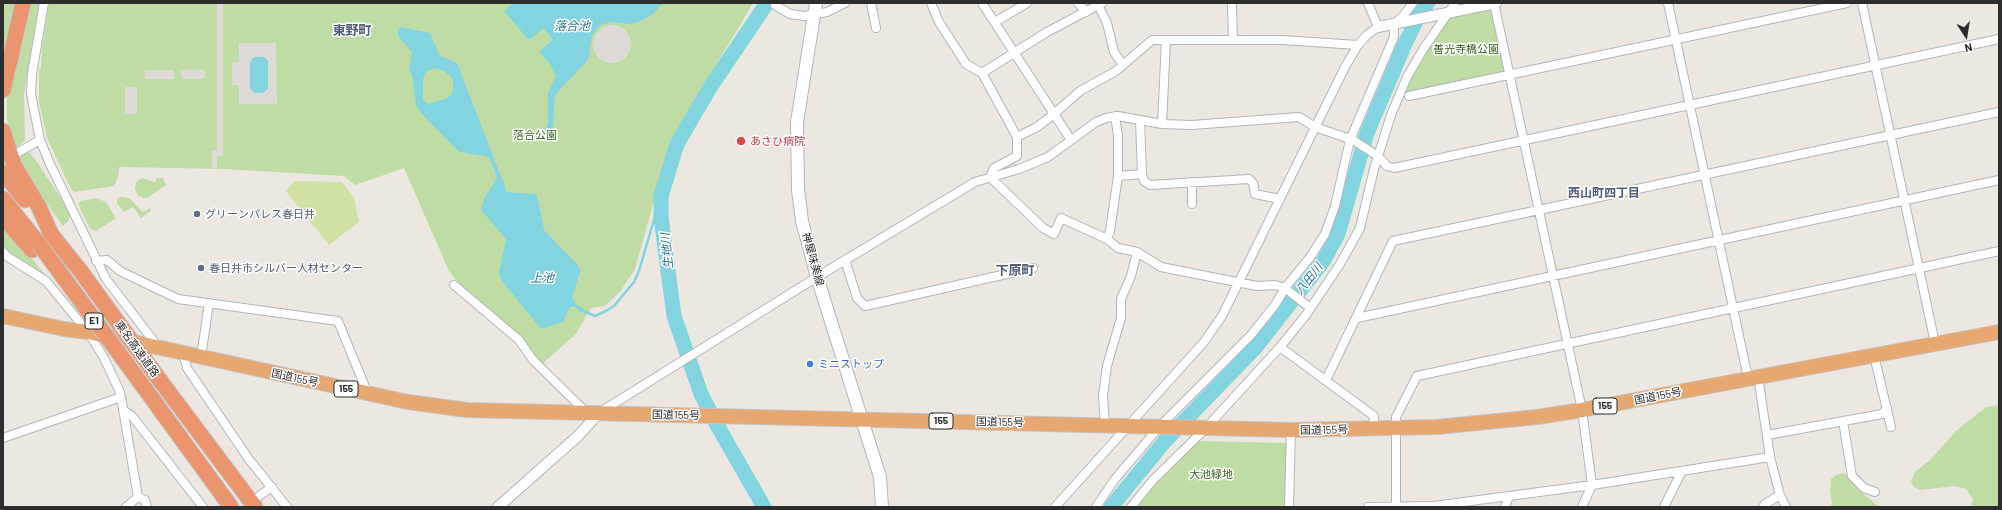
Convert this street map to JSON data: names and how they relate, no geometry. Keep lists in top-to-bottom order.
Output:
{
  "streets": {
    "highway": [
      "E1",
      "東名高速道路",
      "国道155号",
      "155"
    ],
    "main road": ["神屋味美線"]
  },
  "crossings": [
    ["神屋味美線", "国道155号"]
  ],
  "districts": ["東野町", "西山町四丁目", "下原町"],
  "water": [
    "落合池",
    "生地川",
    "上池",
    "八田川"
  ],
  "parks": ["善光寺橋公園", "落合公園", "大池緑地"],
  "places": [
    "あさひ病院",
    "グリーンパレス春日井",
    "春日井市シルバー人材センター",
    "ミニストップ"
  ],
  "north": "bottom"
}
